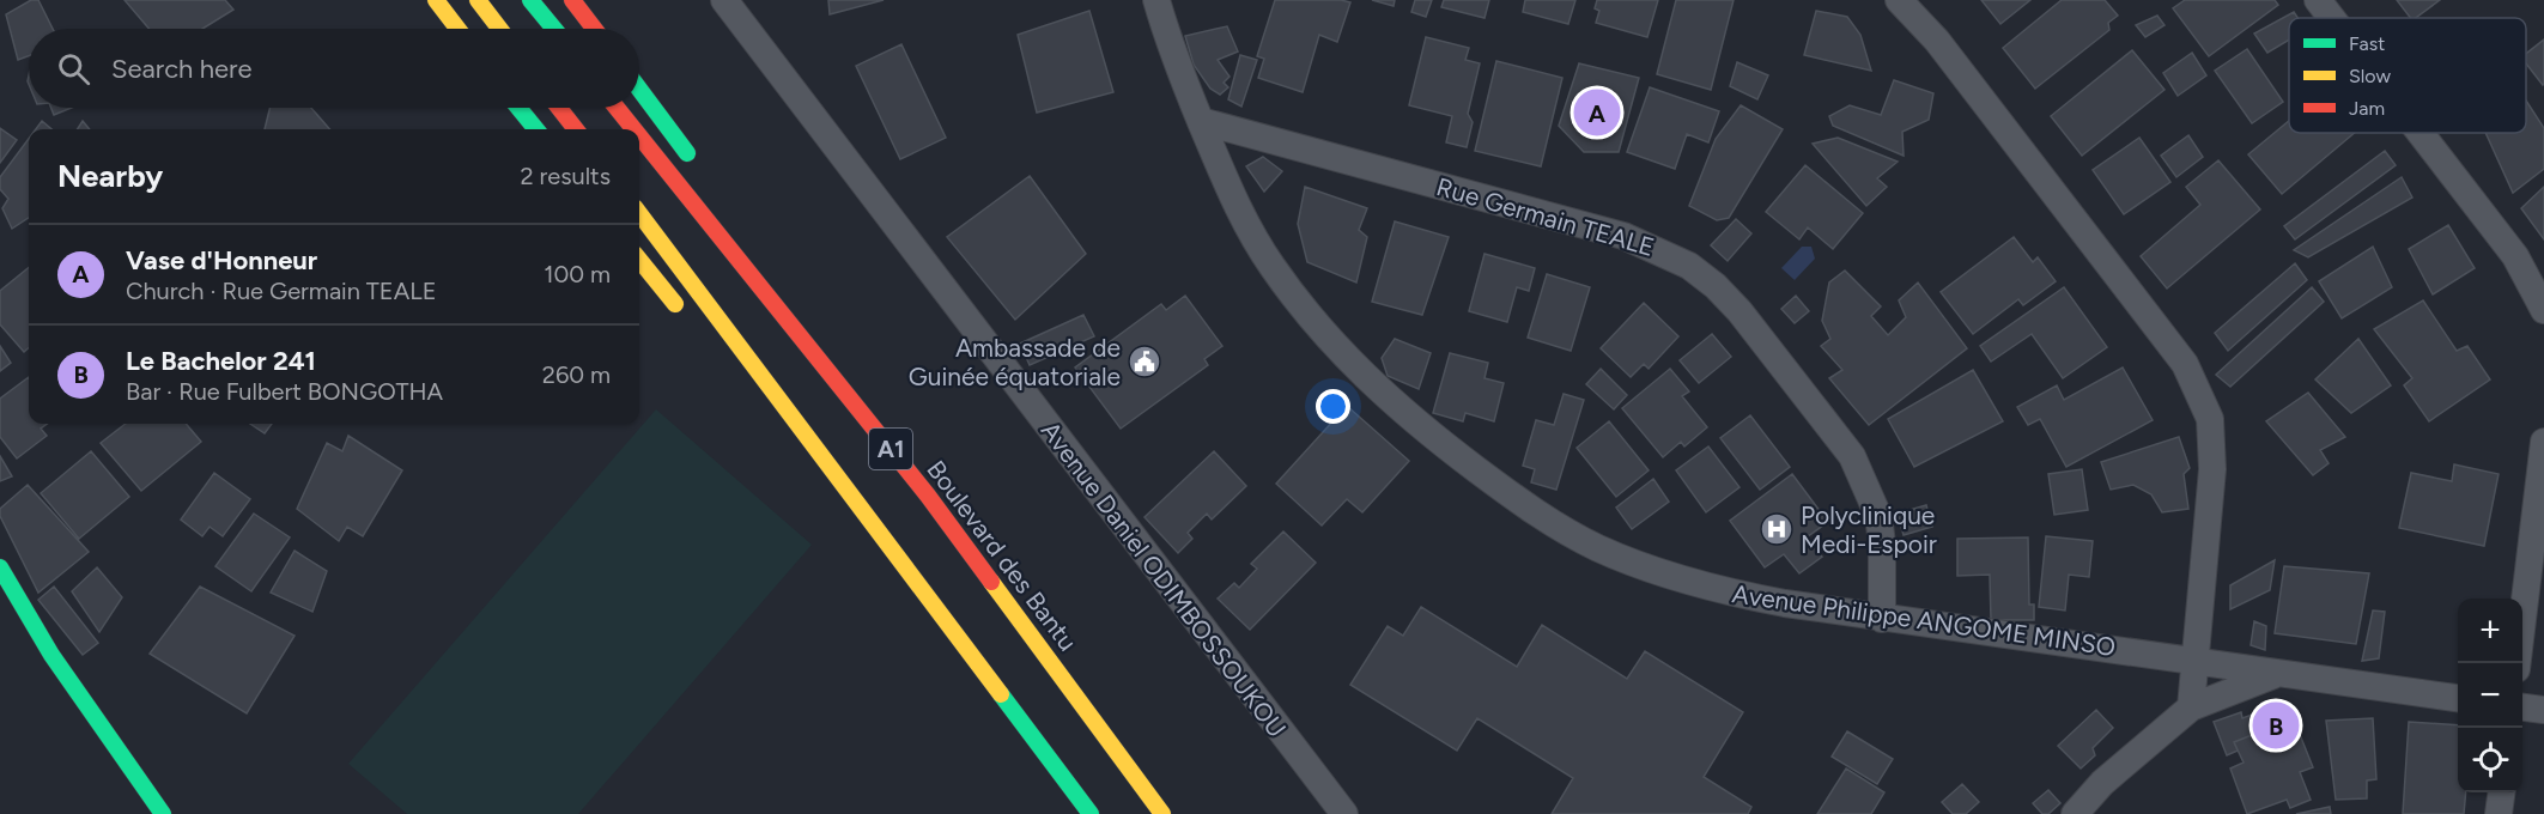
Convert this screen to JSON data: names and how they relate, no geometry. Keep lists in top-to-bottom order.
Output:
{
  "streets": {
    "main road": ["A1", "Boulevard des Bantu"],
    "street": ["Rue Germain TEALE", "Avenue Daniel ODIMBOSSOUKOU", "Avenue Philippe ANGOME MINSO"]
  },
  "crossings": [
    ["Rue Germain TEALE", "Avenue Philippe ANGOME MINSO"]
  ],
  "places": {
    "public building": ["Ambassade de Guinée équatoriale"],
    "hospital": ["Polyclinique Medi-Espoir"]
  },
  "legend": ["Fast", "Slow", "Jam"],
  "page": {
    "search": "Search here",
    "pins": ["A", "B"],
    "heading": ["Nearby", "2 results"],
    "list": [
      {
        "mark": "A",
        "name": "Vase d'Honneur",
        "note": "Church · Rue Germain TEALE",
        "value": "100 m"
      },
      {
        "mark": "B",
        "name": "Le Bachelor 241",
        "note": "Bar · Rue Fulbert BONGOTHA",
        "value": "260 m"
      }
    ],
    "map_buttons": ["+", "−"]
  }
}
